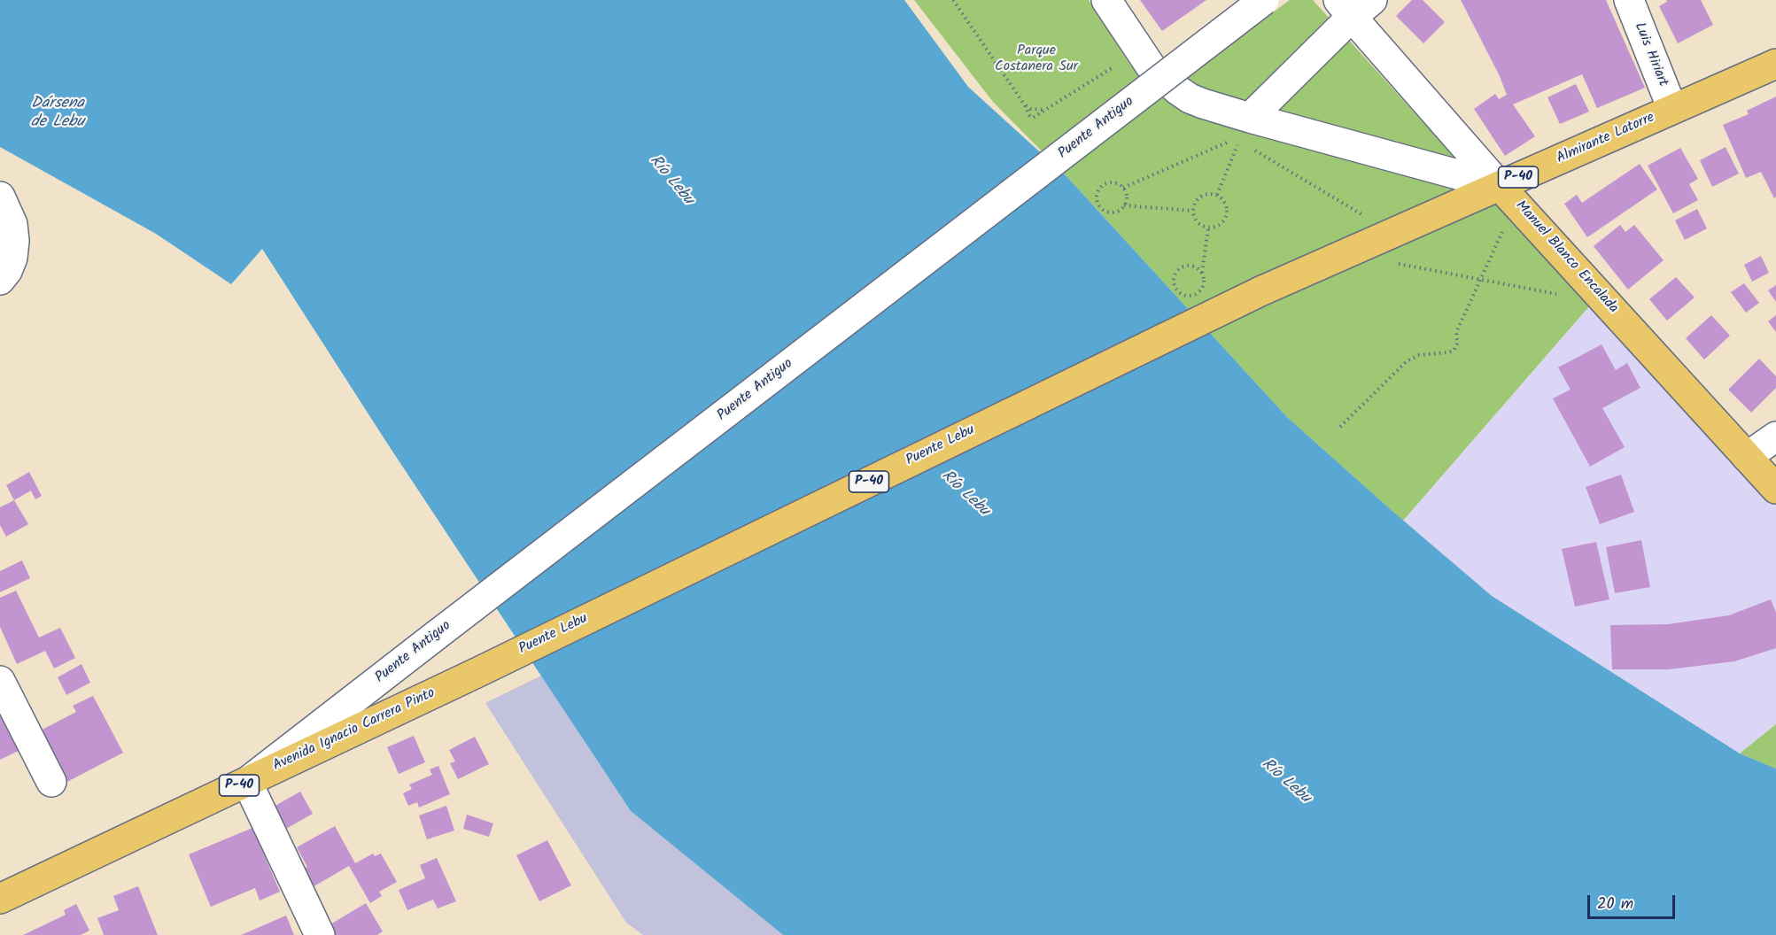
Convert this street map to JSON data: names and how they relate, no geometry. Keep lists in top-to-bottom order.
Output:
{
  "streets": {
    "main road": [
      "Almirante Latorre",
      "P-40",
      "Manuel Blanco Encalada",
      "Puente Lebu",
      "Avenida Ignacio Carrera Pinto"
    ],
    "street": ["Luis Hiriart", "Puente Antiguo"]
  },
  "crossings": [
    ["Luis Hiriart", "Almirante Latorre"],
    ["Puente Antiguo", "Avenida Ignacio Carrera Pinto"],
    ["Almirante Latorre", "Manuel Blanco Encalada"],
    ["Almirante Latorre", "Puente Lebu"],
    ["Puente Lebu", "Avenida Ignacio Carrera Pinto"]
  ],
  "water": ["Dársena de Lebu", "Río Lebu"],
  "parks": ["Parque Costanera Sur"],
  "scale_bar": "20 m"
}
